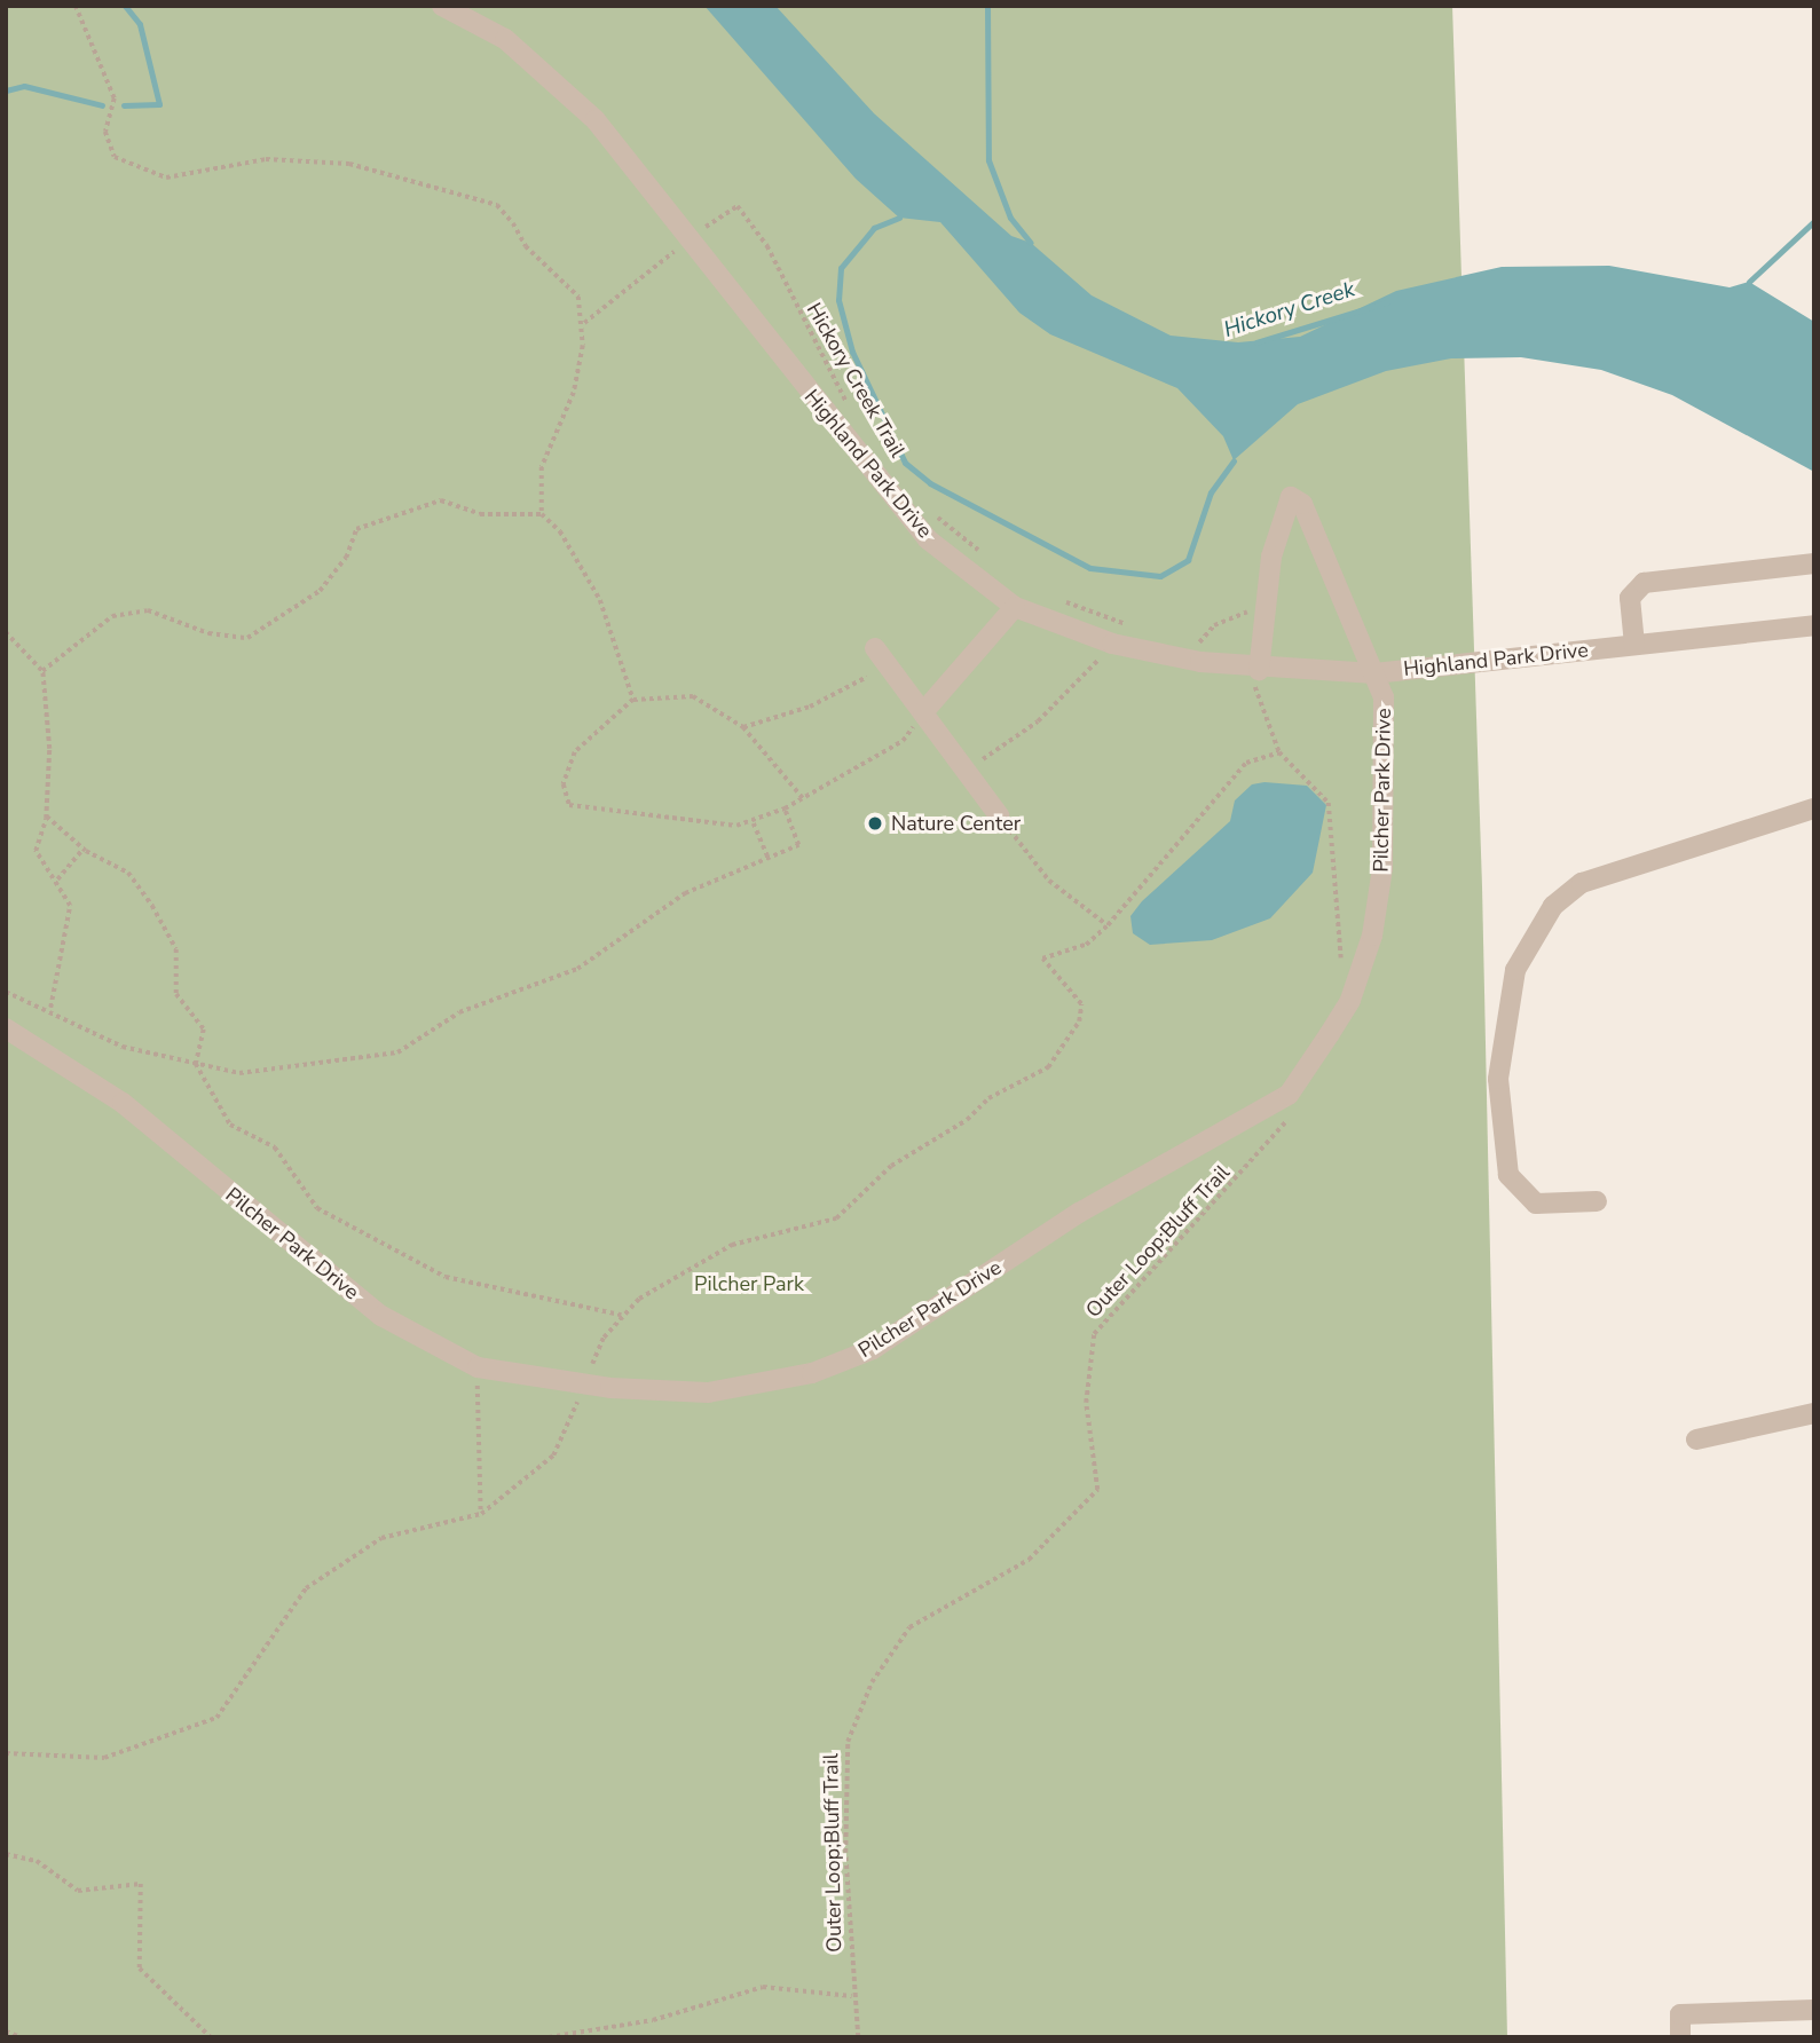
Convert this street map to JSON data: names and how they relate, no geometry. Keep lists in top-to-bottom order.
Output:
{
  "streets": {
    "street": ["Highland Park Drive", "Pilcher Park Drive"],
    "path": ["Hickory Creek Trail", "Outer Loop;Bluff Trail"]
  },
  "crossings": [
    ["Hickory Creek Trail", "Highland Park Drive"],
    ["Highland Park Drive", "Pilcher Park Drive"]
  ],
  "water": ["Hickory Creek"],
  "parks": ["Pilcher Park"],
  "places": ["Nature Center"]
}
